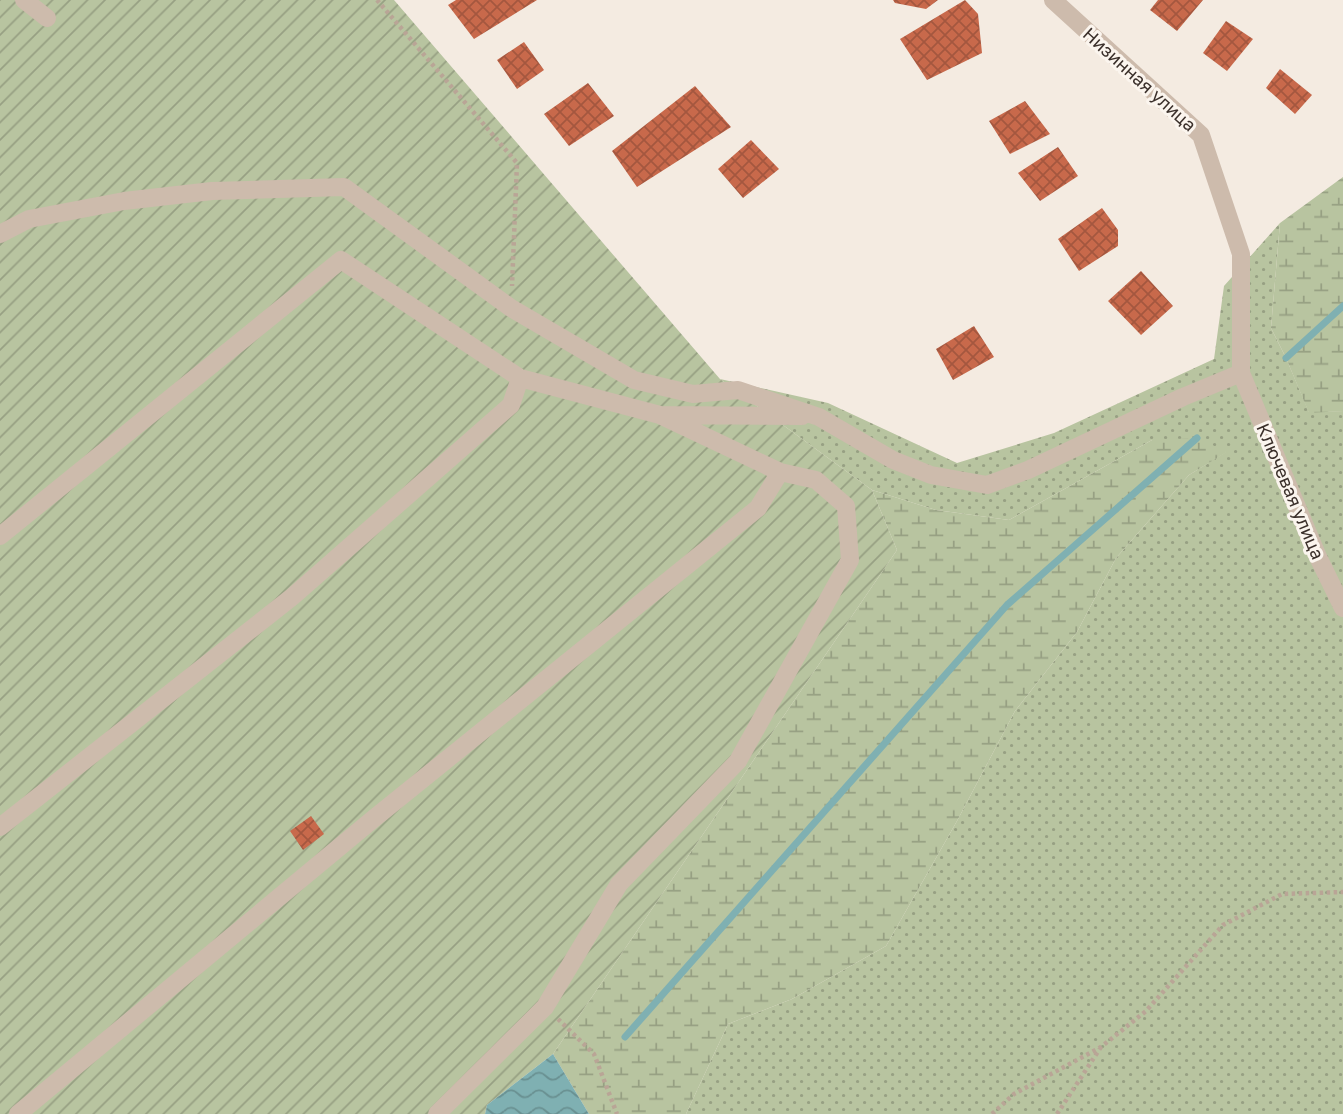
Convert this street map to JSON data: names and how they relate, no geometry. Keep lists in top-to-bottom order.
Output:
{
  "streets": {
    "street": ["Низинная улица", "Ключевая улица"]
  },
  "crossings": [
    ["Низинная улица", "Ключевая улица"]
  ]
}
